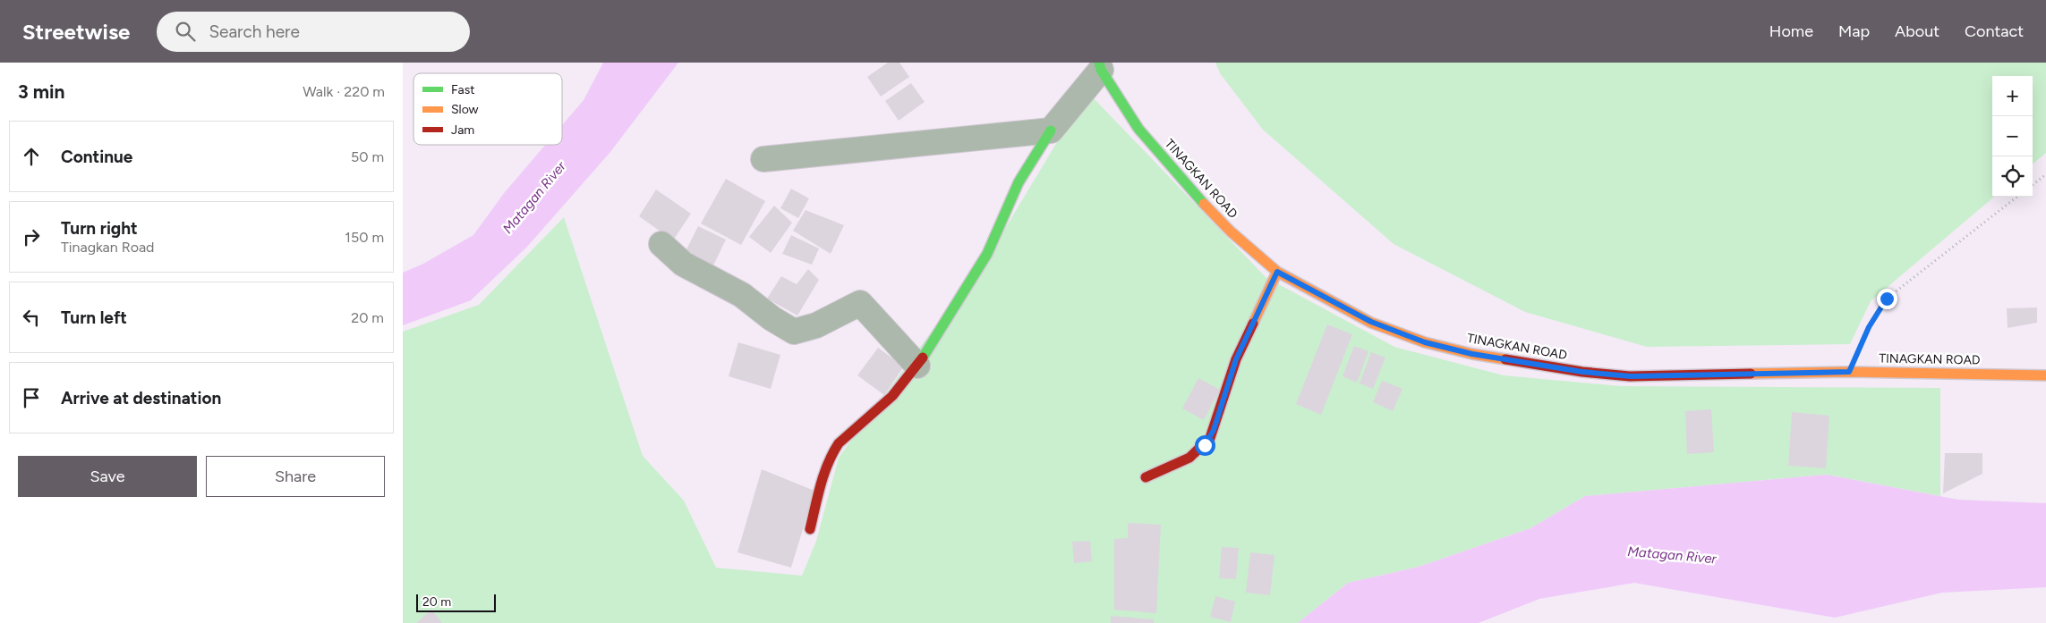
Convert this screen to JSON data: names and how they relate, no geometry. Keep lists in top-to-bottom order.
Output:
{
  "streets": {
    "street": ["TINAGKAN ROAD"]
  },
  "water": ["Matagan River"],
  "legend": ["Fast", "Slow", "Jam"],
  "scale_bar": "20 m",
  "page": {
    "header": "Streetwise",
    "search": "Search here",
    "nav": [
      "Home",
      "Map",
      "About",
      "Contact"
    ],
    "heading": ["3 min", "Walk · 220 m"],
    "map_buttons": ["+", "−"],
    "list": [
      ["Continue", "50 m"],
      ["Turn right", "Tinagkan Road", "150 m"],
      ["Turn left", "20 m"],
      "Arrive at destination"
    ],
    "buttons": ["Save", "Share"],
    "scale": "20 m"
  }
}
